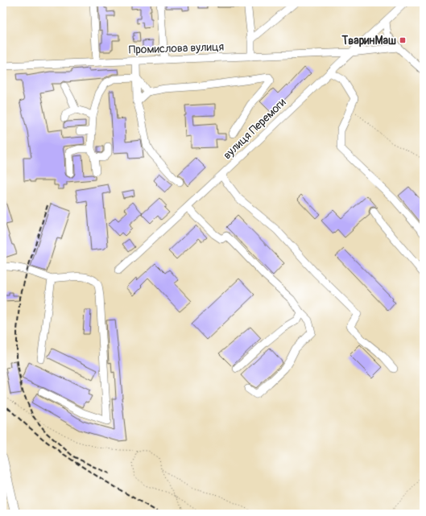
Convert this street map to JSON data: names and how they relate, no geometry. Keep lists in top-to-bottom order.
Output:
{
  "streets": {
    "street": ["Промислова вулиця", "вулиця Перемоги"]
  },
  "crossings": [
    ["Промислова вулиця", "вулиця Перемоги"]
  ],
  "places": {
    "transit": ["ТваринМаш"]
  }
}
